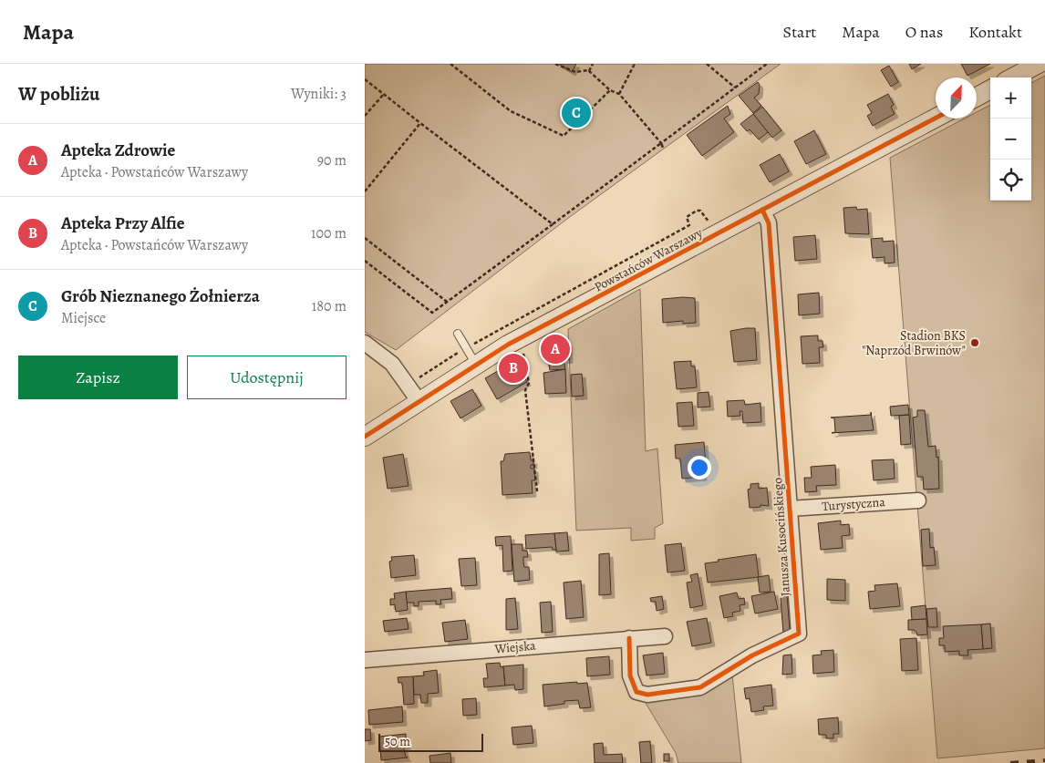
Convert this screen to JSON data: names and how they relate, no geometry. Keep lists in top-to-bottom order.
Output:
{
  "streets": {
    "street": [
      "Powstańców Warszawy",
      "Turystyczna",
      "Janusza Kusocińskiego",
      "Wiejska"
    ]
  },
  "crossings": [
    ["Powstańców Warszawy", "Janusza Kusocińskiego"],
    ["Turystyczna", "Janusza Kusocińskiego"],
    ["Janusza Kusocińskiego", "Wiejska"]
  ],
  "places": ["Stadion BKS \"Naprzód Brwinów\""],
  "scale_bar": "50 m",
  "north": "top right",
  "page": {
    "header": "Mapa",
    "nav": [
      "Start",
      "Mapa",
      "O nas",
      "Kontakt"
    ],
    "heading": ["W pobliżu", "Wyniki: 3"],
    "map_buttons": ["+", "−"],
    "pins": ["C", "A", "B"],
    "list": [
      {
        "mark": "A",
        "name": "Apteka Zdrowie",
        "note": "Apteka · Powstańców Warszawy",
        "value": "90 m"
      },
      {
        "mark": "B",
        "name": "Apteka Przy Alfie",
        "note": "Apteka · Powstańców Warszawy",
        "value": "100 m"
      },
      {
        "mark": "C",
        "name": "Grób Nieznanego Żołnierza",
        "note": "Miejsce",
        "value": "180 m"
      }
    ],
    "buttons": ["Zapisz", "Udostępnij"],
    "scale": "50 m"
  }
}
